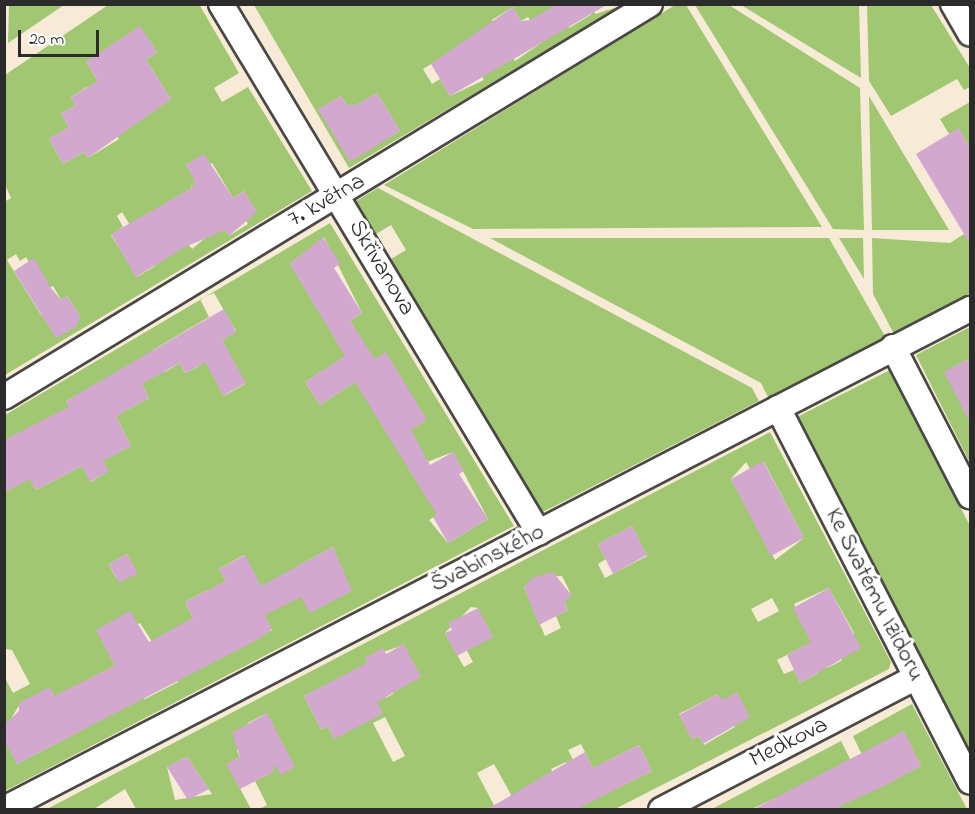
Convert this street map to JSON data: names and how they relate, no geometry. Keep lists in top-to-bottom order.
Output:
{
  "streets": {
    "street": [
      "7. května",
      "Skřivanova",
      "Švabinského",
      "Ke Svatému Izidoru",
      "Medkova"
    ]
  },
  "crossings": [
    ["7. května", "Skřivanova"],
    ["Skřivanova", "Švabinského"],
    ["Švabinského", "Ke Svatému Izidoru"],
    ["Ke Svatému Izidoru", "Medkova"]
  ],
  "scale_bar": "20 m"
}
